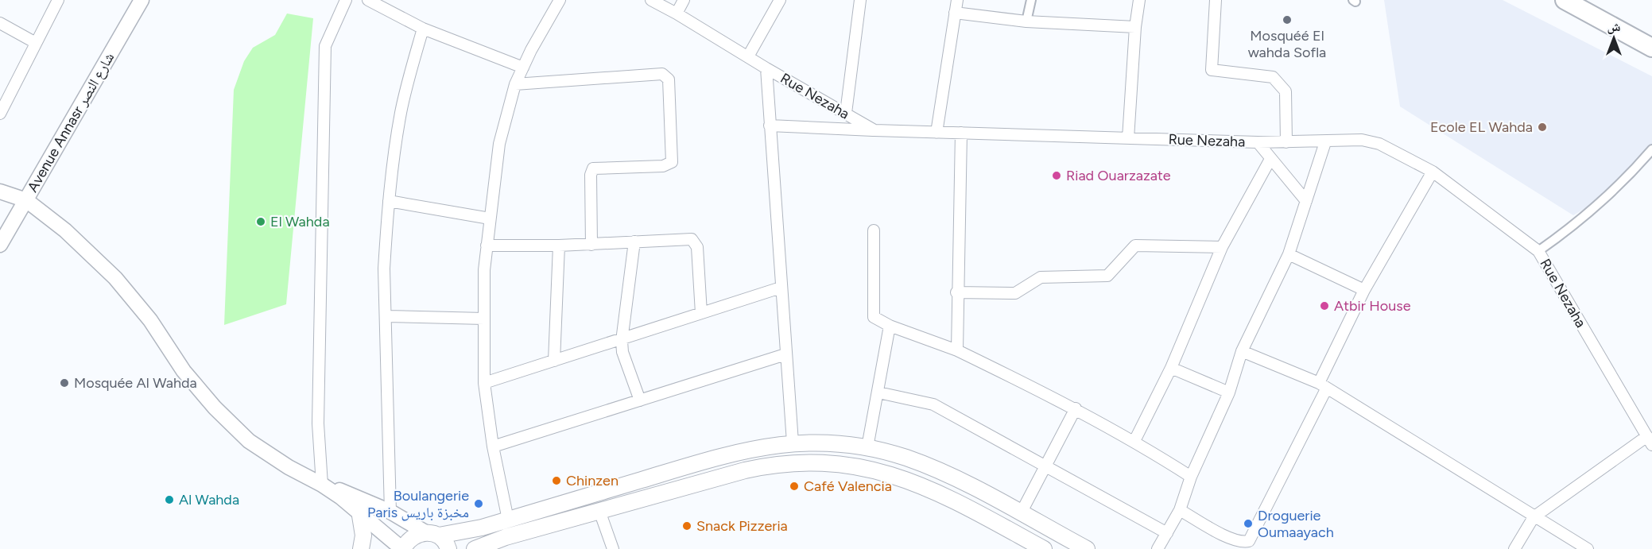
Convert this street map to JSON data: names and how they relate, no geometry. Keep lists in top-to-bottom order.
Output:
{
  "streets": {
    "street": ["Rue Nezaha", "Avenue Annasr شارع النصر"]
  },
  "places": [
    "Mosquéé El wahda Sofla",
    "Ecole EL Wahda",
    "Riad Ouarzazate",
    "El Wahda",
    "Atbir House",
    "Mosquée Al Wahda",
    "Chinzen",
    "Café Valencia",
    "Al Wahda",
    "Boulangerie Paris مخبزة باريس",
    "Droguerie Oumaayach",
    "Snack Pizzeria"
  ],
  "north": "top"
}
